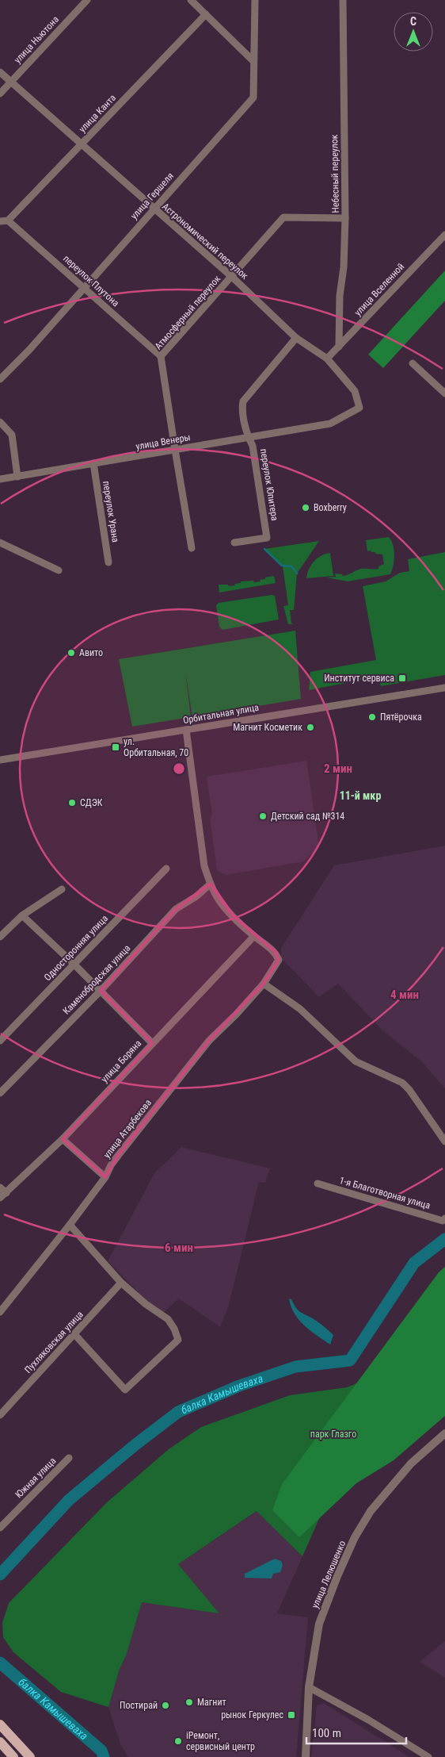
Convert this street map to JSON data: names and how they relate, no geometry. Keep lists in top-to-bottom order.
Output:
{
  "streets": {
    "street": [
      "улица Ньютона",
      "улица Канта",
      "Небесный переулок",
      "улица Гершеля",
      "Астрономический переулок",
      "переулок Плутона",
      "улица Вселенной",
      "Атмосферный переулок",
      "улица Венеры",
      "переулок Юпитера",
      "переулок Урана",
      "Орбитальная улица",
      "Односторонняя улица",
      "Каменобродская улица",
      "улица Боряна",
      "улица Атарбекова",
      "1-я Благотворная улица",
      "Пухляковская улица",
      "Южная улица",
      "улица Лелюшенко"
    ]
  },
  "crossings": [
    ["улица Ньютона", "Астрономический переулок"],
    ["улица Канта", "Астрономический переулок"],
    ["улица Канта", "переулок Плутона"],
    ["Небесный переулок", "улица Вселенной"],
    ["Небесный переулок", "Атмосферный переулок"],
    ["улица Гершеля", "Астрономический переулок"],
    ["улица Гершеля", "переулок Плутона"],
    ["Астрономический переулок", "улица Вселенной"],
    ["Астрономический переулок", "Атмосферный переулок"],
    ["Астрономический переулок", "улица Венеры"],
    ["Астрономический переулок", "переулок Юпитера"],
    ["переулок Плутона", "Атмосферный переулок"],
    ["Атмосферный переулок", "улица Венеры"],
    ["улица Венеры", "переулок Юпитера"],
    ["улица Венеры", "переулок Урана"],
    ["улица Боряна", "улица Атарбекова"]
  ],
  "districts": ["11-й мкр"],
  "water": ["балка Камышеваха"],
  "parks": ["парк Глазго"],
  "places": {
    "other": [
      "Boxberry",
      "Авито",
      "Пятёрочка",
      "Магнит Косметик",
      "СДЭК",
      "Детский сад №314",
      "Магнит",
      "Постирай",
      "iРемонт, сервисный центр"
    ],
    "transit": ["Институт сервиса", "ул. Орбитальная, 70", "рынок Геркулес"]
  },
  "scale_bar": "100 m",
  "north": "top",
  "rings": ["2 мин", "4 мин", "6 мин"]
}
